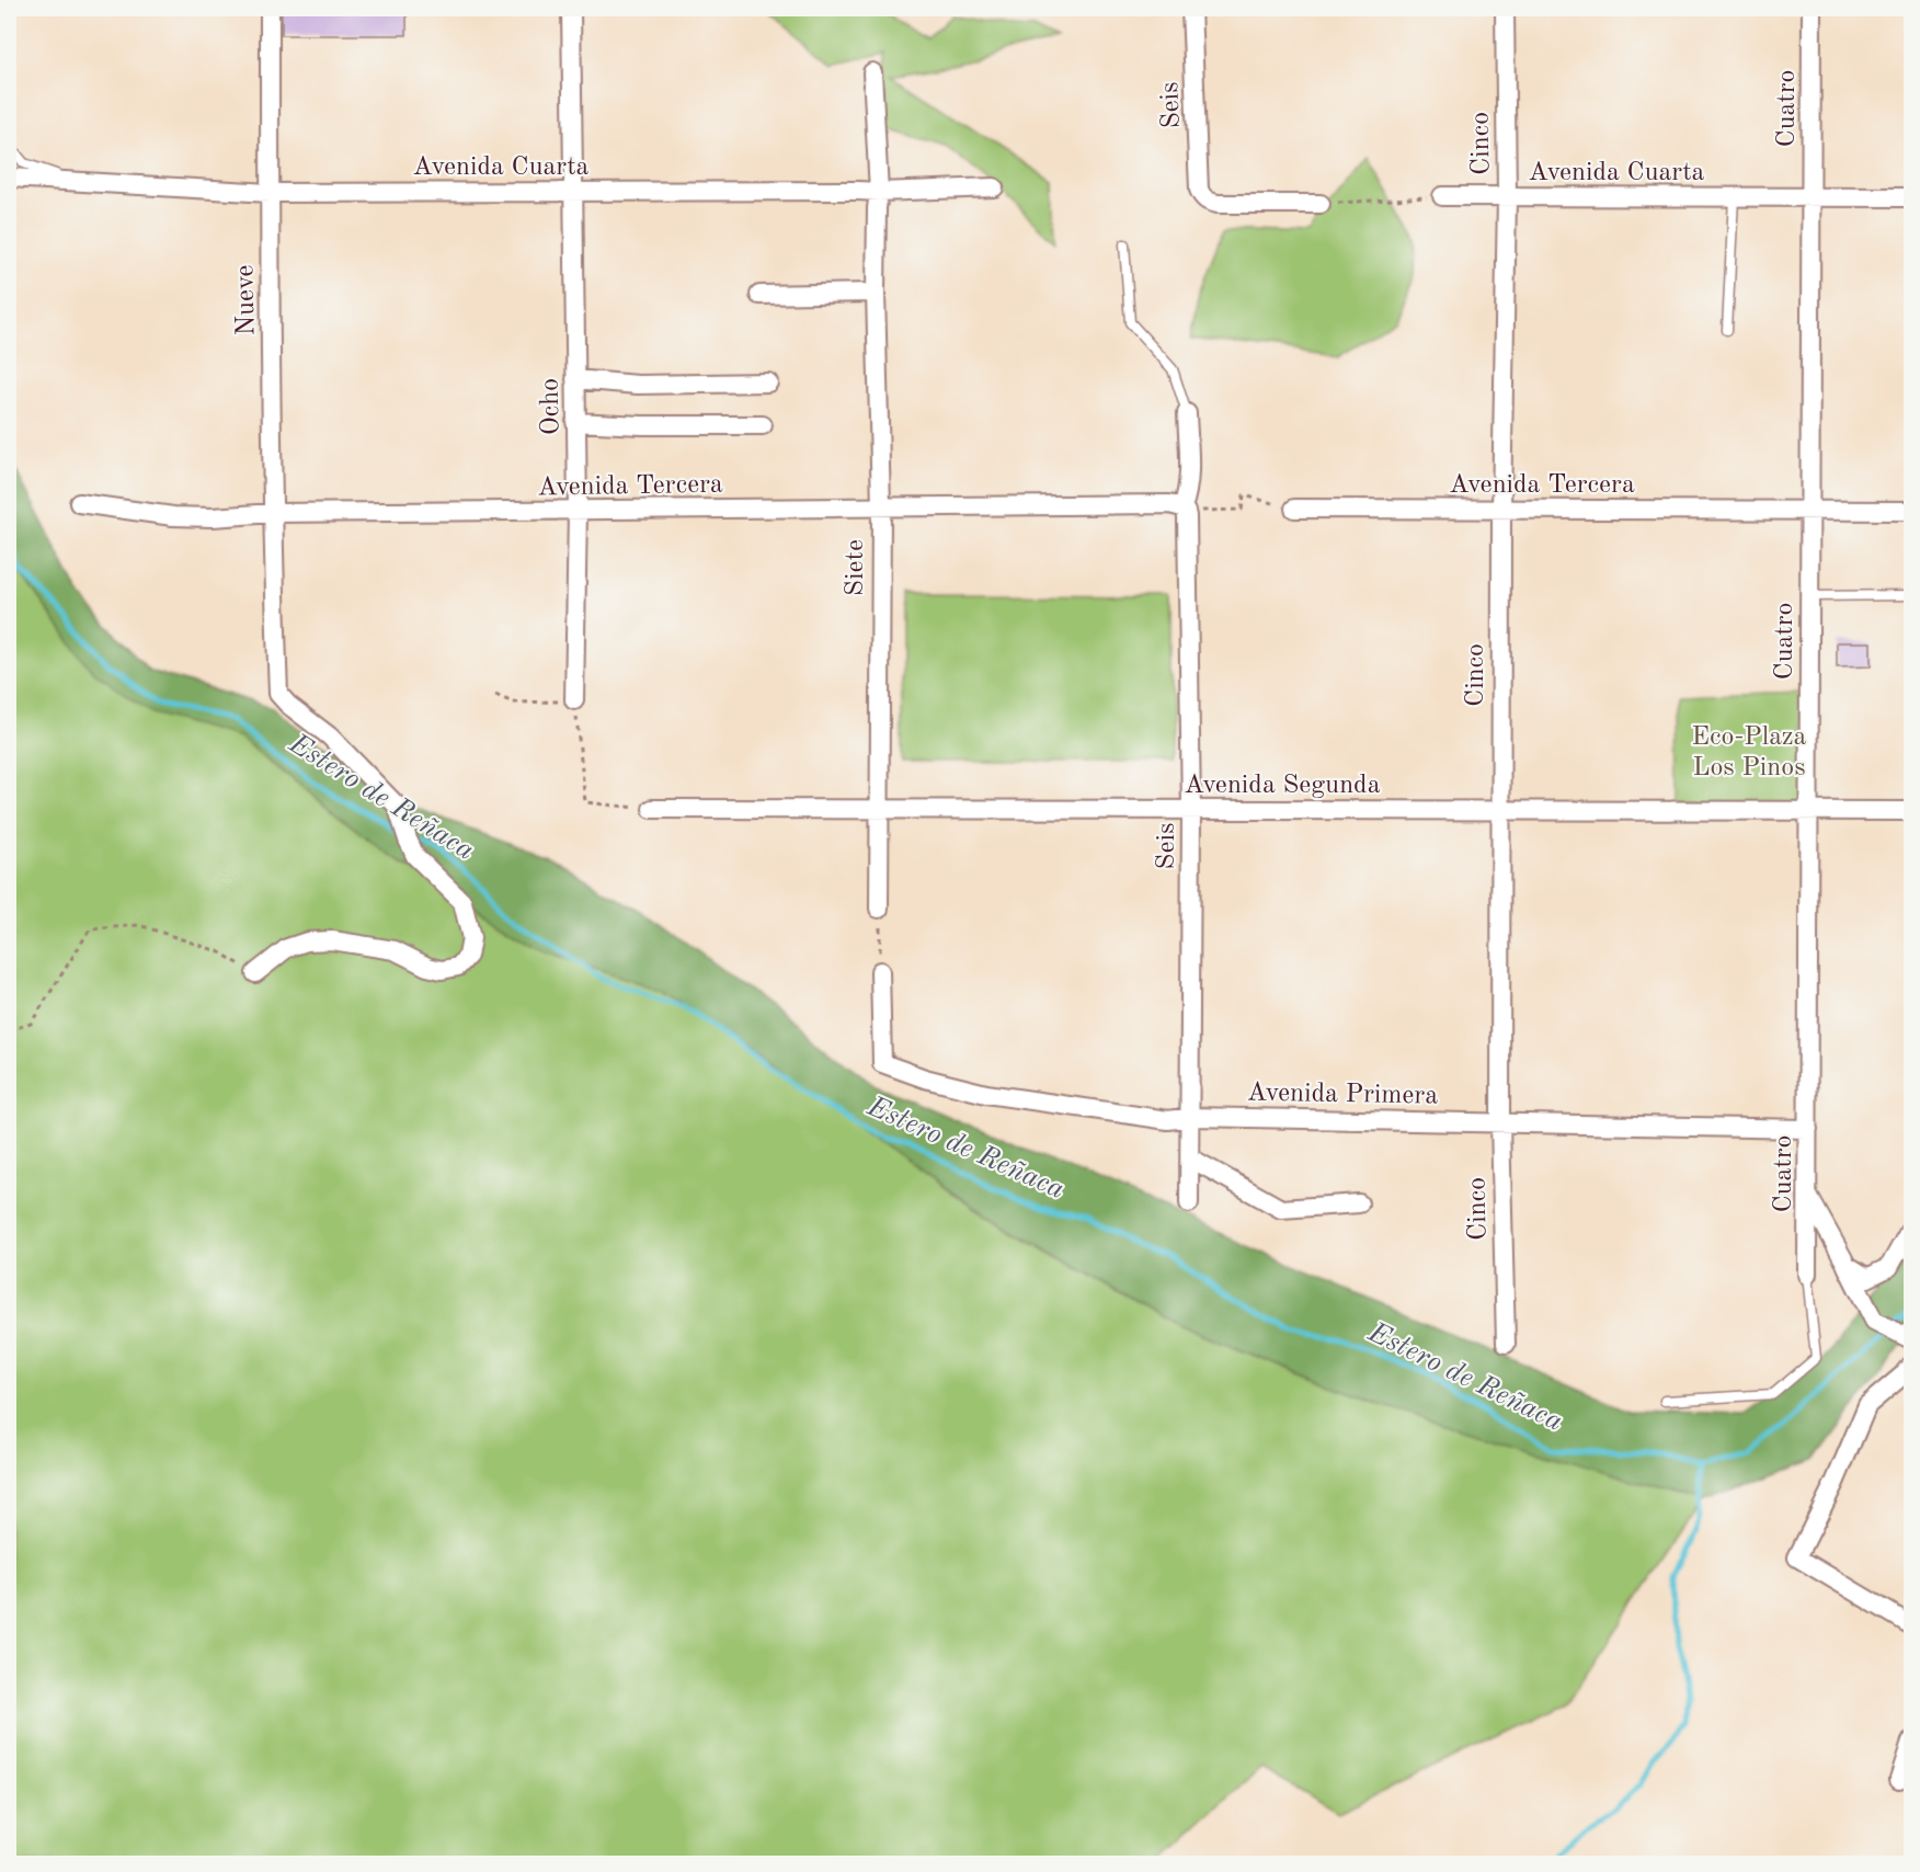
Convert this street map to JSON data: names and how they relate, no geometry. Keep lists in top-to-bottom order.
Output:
{
  "streets": {
    "street": [
      "Seis",
      "Cuatro",
      "Cinco",
      "Avenida Cuarta",
      "Nueve",
      "Ocho",
      "Avenida Tercera",
      "Siete",
      "Avenida Segunda",
      "Avenida Primera"
    ]
  },
  "crossings": [
    ["Seis", "Avenida Tercera"],
    ["Seis", "Avenida Segunda"],
    ["Seis", "Avenida Primera"],
    ["Cuatro", "Avenida Cuarta"],
    ["Cuatro", "Avenida Tercera"],
    ["Cuatro", "Avenida Segunda"],
    ["Cuatro", "Avenida Primera"],
    ["Cinco", "Avenida Cuarta"],
    ["Cinco", "Avenida Tercera"],
    ["Cinco", "Avenida Segunda"],
    ["Cinco", "Avenida Primera"],
    ["Avenida Cuarta", "Nueve"],
    ["Avenida Cuarta", "Ocho"],
    ["Avenida Cuarta", "Siete"],
    ["Nueve", "Avenida Tercera"],
    ["Ocho", "Avenida Tercera"],
    ["Avenida Tercera", "Siete"],
    ["Siete", "Avenida Segunda"]
  ],
  "water": ["Estero de Reñaca"],
  "parks": ["Eco-Plaza Los Pinos"]
}
